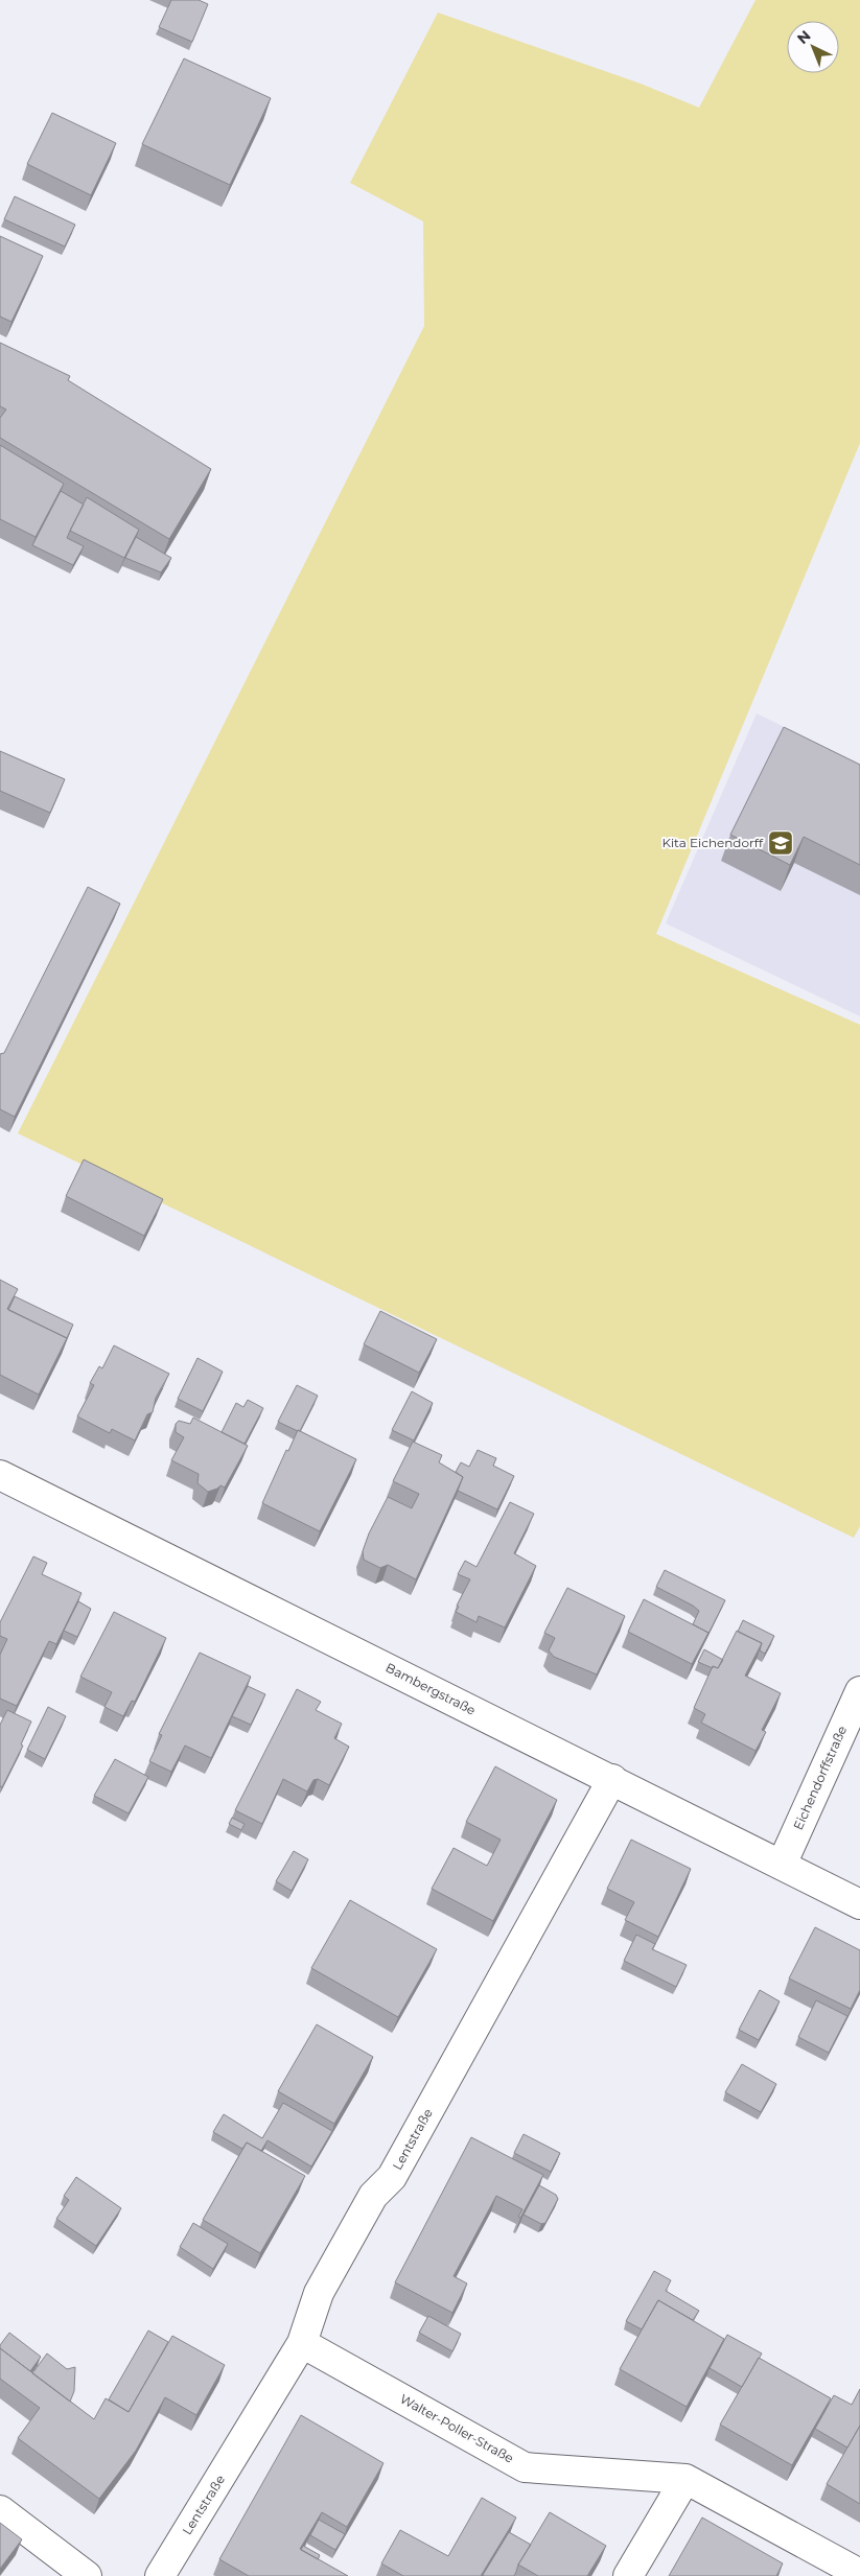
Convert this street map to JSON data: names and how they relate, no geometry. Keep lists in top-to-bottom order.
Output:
{
  "streets": {
    "street": [
      "Bambergstraße",
      "Eichendorffstraße",
      "Lentstraße",
      "Walter-Poller-Straße"
    ]
  },
  "crossings": [
    ["Bambergstraße", "Eichendorffstraße"],
    ["Bambergstraße", "Lentstraße"],
    ["Lentstraße", "Walter-Poller-Straße"]
  ],
  "places": {
    "school or university": ["Kita Eichendorff"]
  },
  "north": "top left"
}
